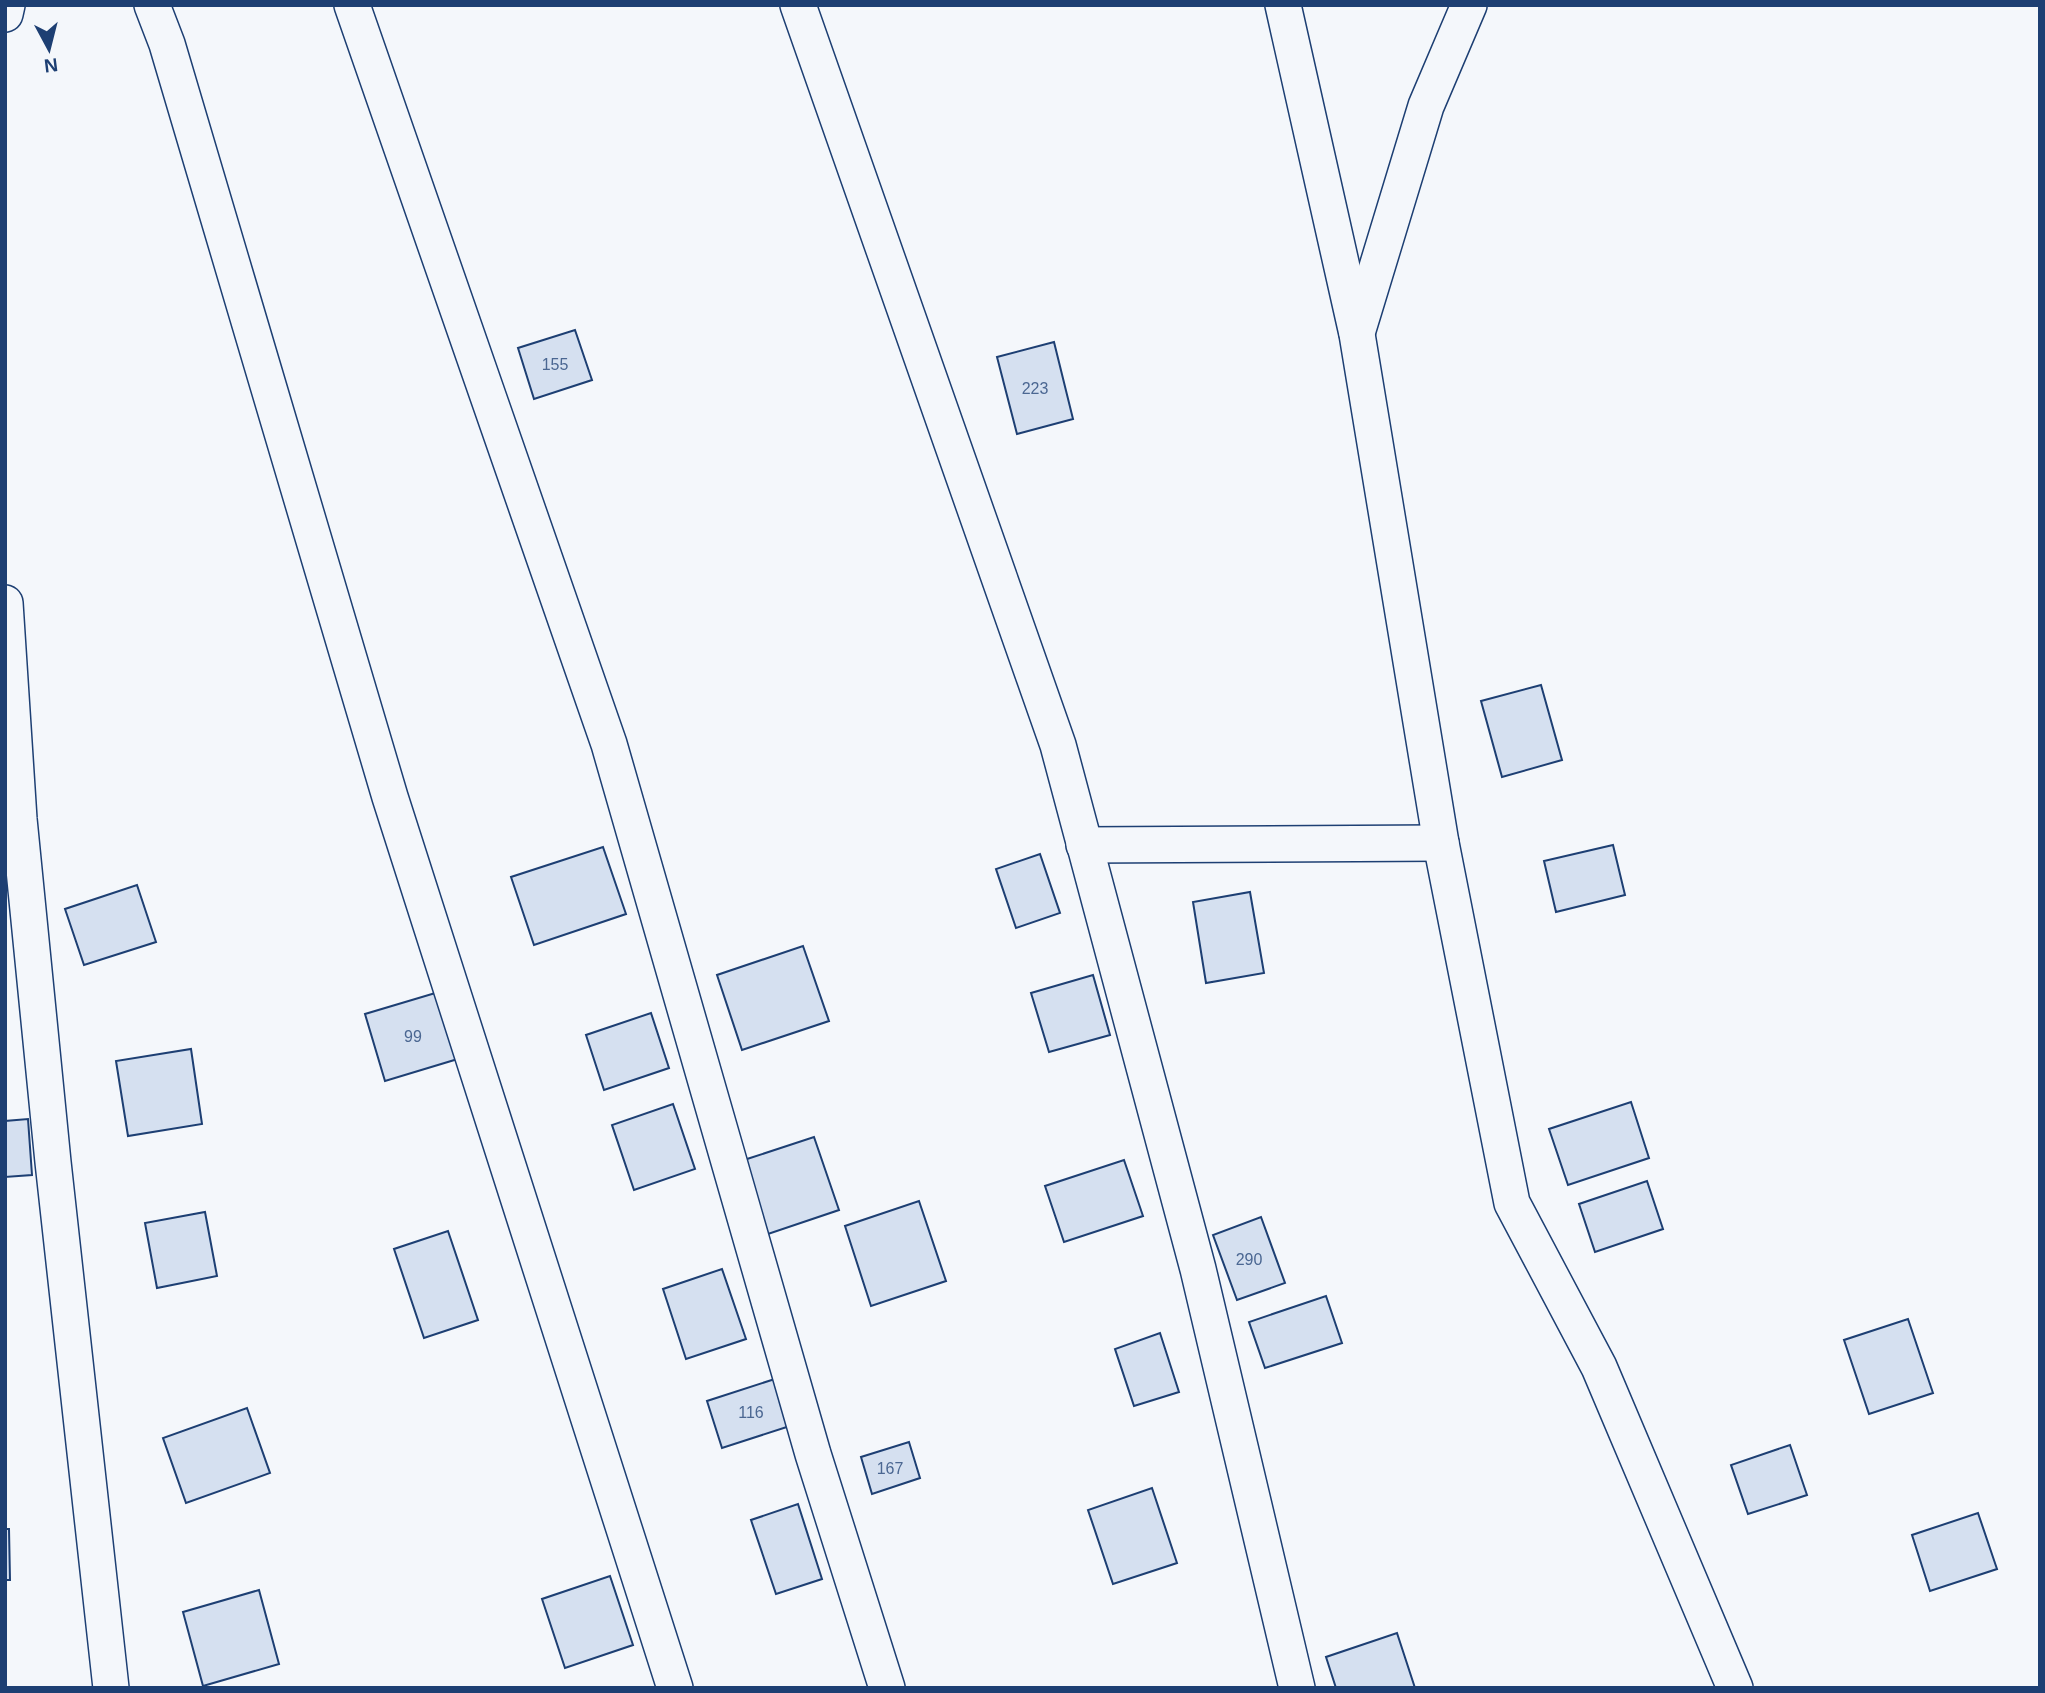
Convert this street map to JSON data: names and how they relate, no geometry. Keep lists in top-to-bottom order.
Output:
{
  "house_numbers": [
    "155",
    "223",
    "99",
    "290",
    "116",
    "167"
  ],
  "north": "bottom"
}
